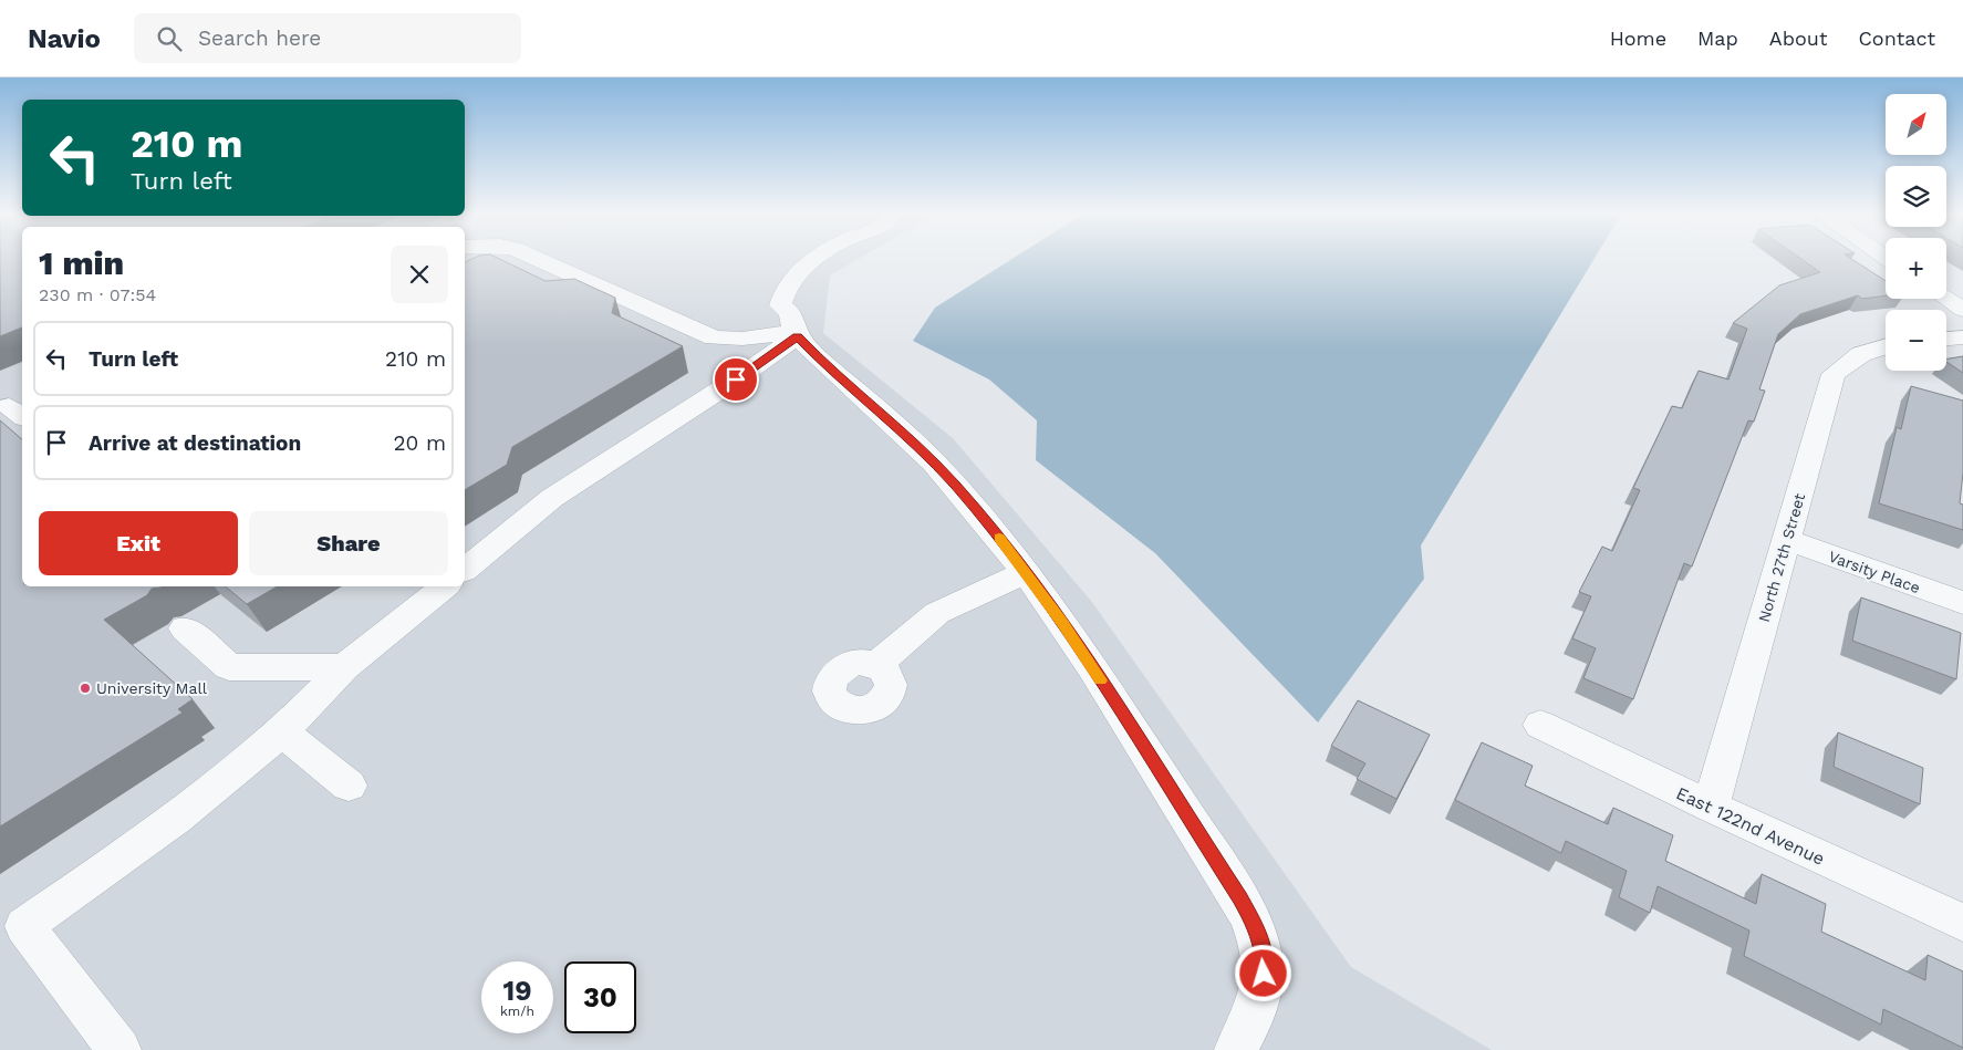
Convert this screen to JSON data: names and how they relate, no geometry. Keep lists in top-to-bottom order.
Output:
{
  "streets": {
    "street": ["North 27th Street", "Varsity Place", "East 122nd Avenue"]
  },
  "crossings": [
    ["North 27th Street", "Varsity Place"],
    ["North 27th Street", "East 122nd Avenue"]
  ],
  "places": ["University Mall"],
  "north": "top right",
  "page": {
    "header": "Navio",
    "search": "Search here",
    "nav": [
      "Home",
      "Map",
      "About",
      "Contact"
    ],
    "map_buttons": ["+", "−"],
    "turn": ["210 m", "Turn left"],
    "heading": ["1 min", "230 m · 07:54"],
    "list": [
      {
        "name": "Turn left",
        "value": "210 m"
      },
      {
        "name": "Arrive at destination",
        "value": "20 m"
      }
    ],
    "buttons": ["Exit", "Share"],
    "speed": "19 km/h",
    "limit": "30"
  }
}
